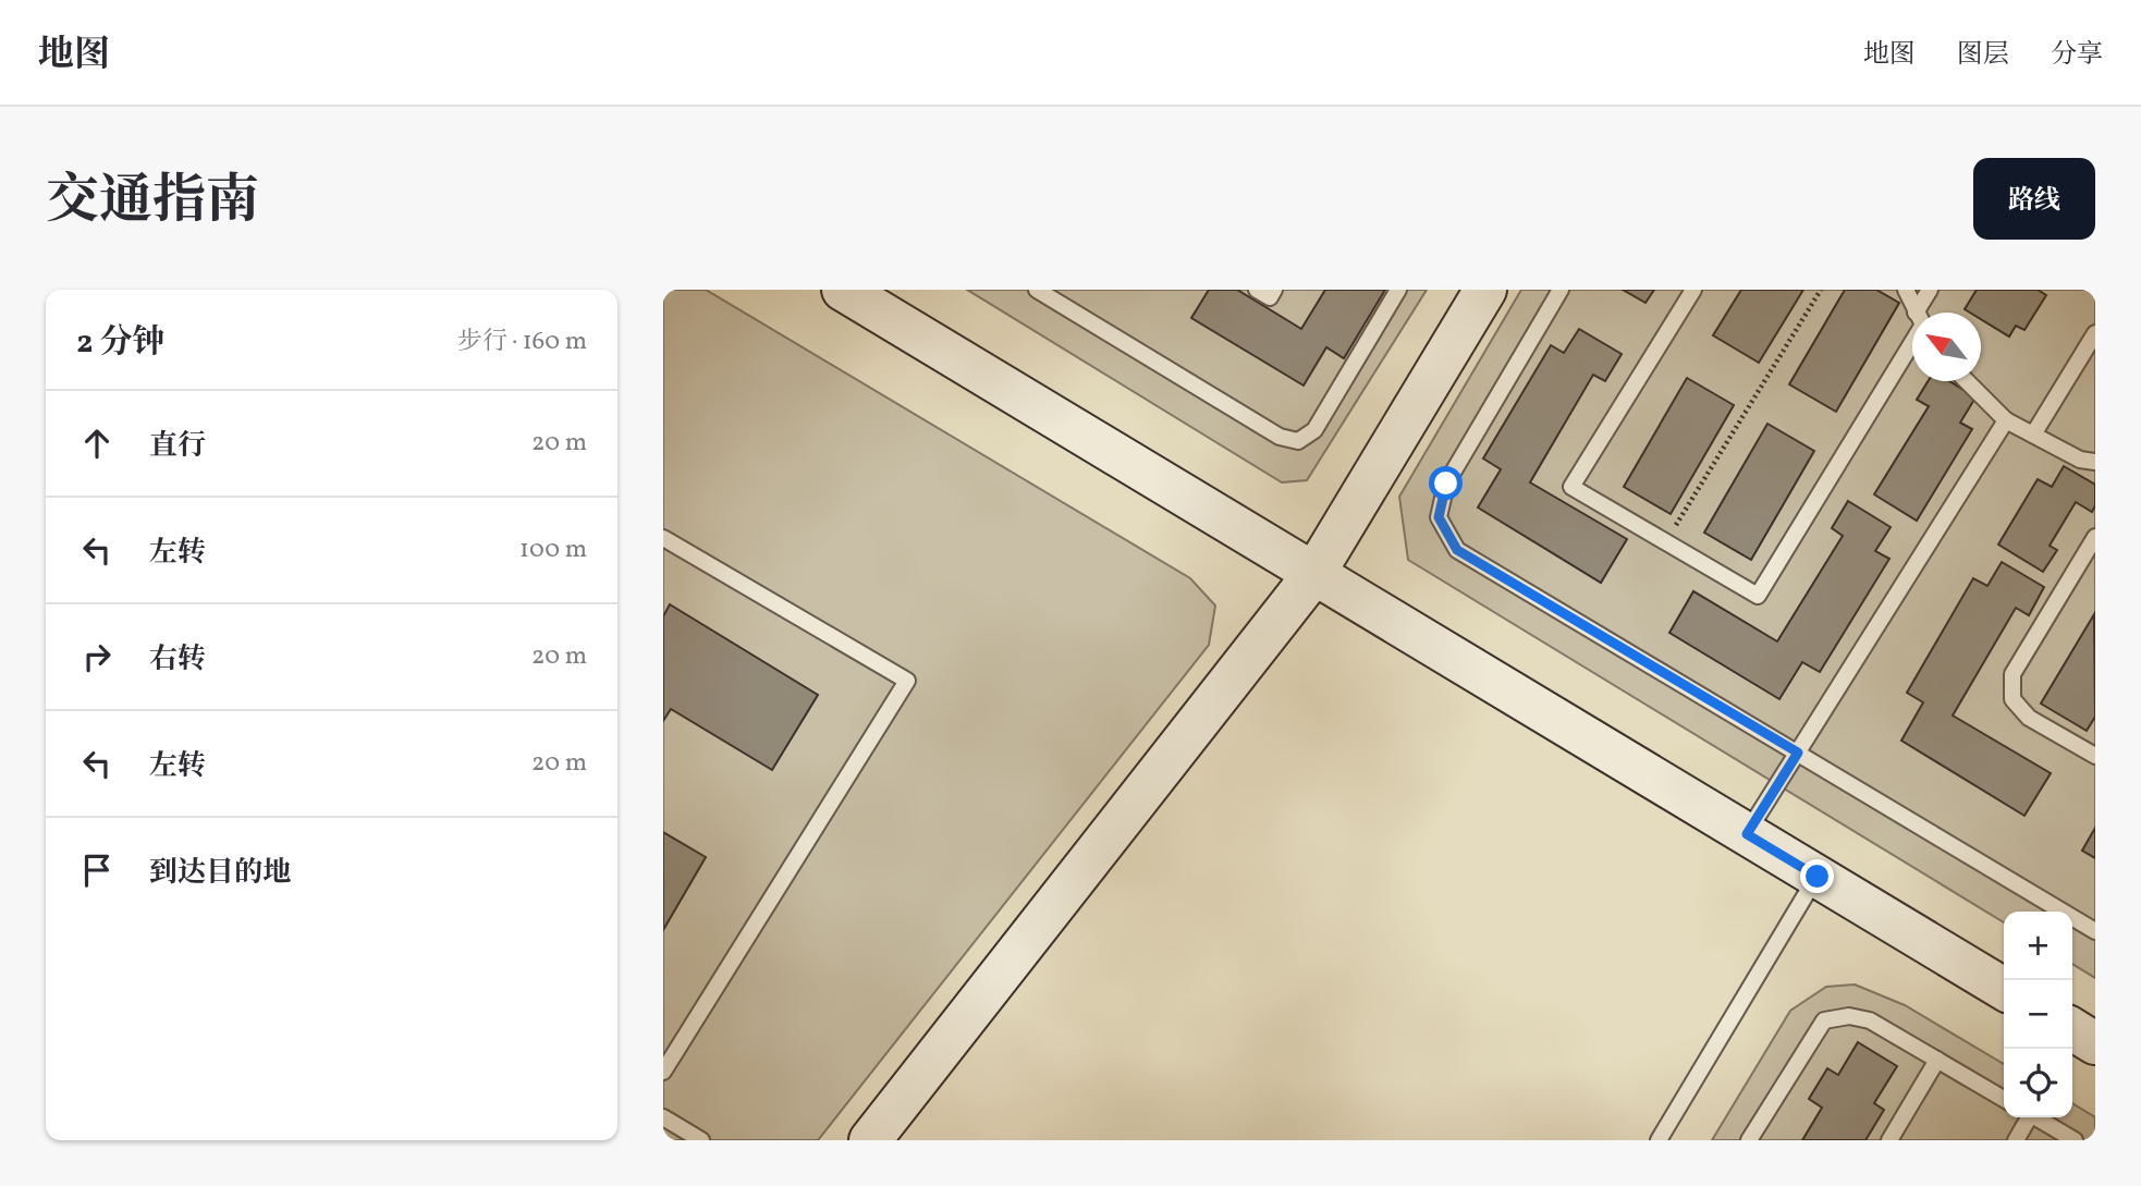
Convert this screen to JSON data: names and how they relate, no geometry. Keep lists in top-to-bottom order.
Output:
{
  "north": "top left",
  "page": {
    "header": "地图",
    "nav": ["地图", "图层", "分享"],
    "title": "交通指南",
    "buttons": "路线",
    "heading": ["2 分钟", "步行 · 160 m"],
    "list": [
      ["直行", "20 m"],
      ["左转", "100 m"],
      ["右转", "20 m"],
      ["左转", "20 m"],
      "到达目的地"
    ],
    "map_buttons": ["+", "−"]
  }
}
